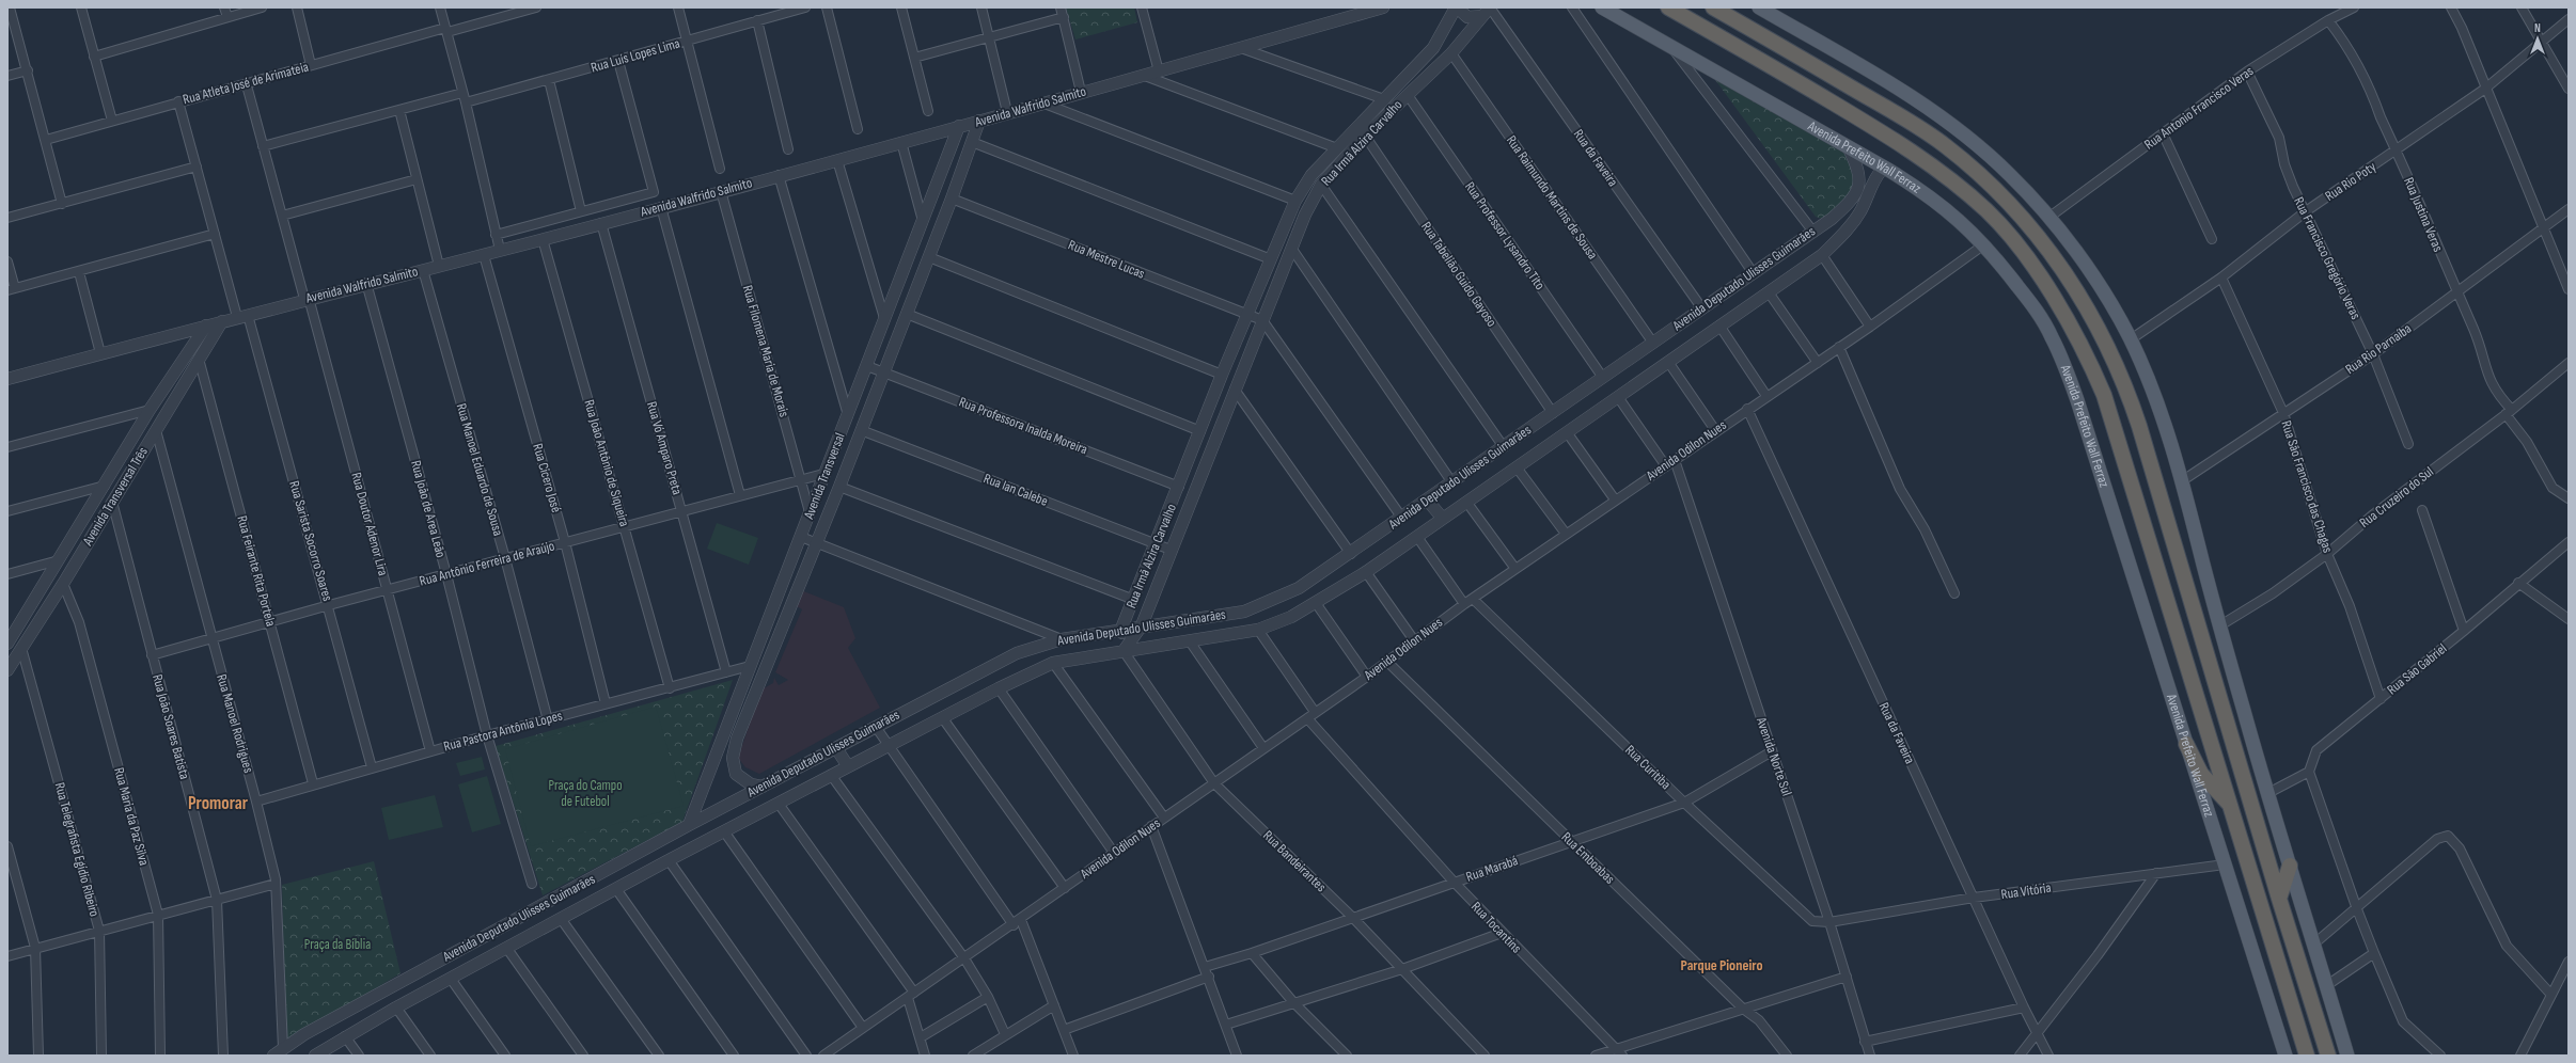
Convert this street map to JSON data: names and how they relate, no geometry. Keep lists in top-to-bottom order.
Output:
{
  "streets": {
    "highway": ["Avenida Prefeito Wall Ferraz"],
    "street": [
      "Rua Luís Lopes Lima",
      "Rua Atleta José de Arimateia",
      "Avenida Walfrido Salmito",
      "Rua Antonio Francisco Veras",
      "Rua Irmã Alzira Carvalho",
      "Rua da Faveira",
      "Rua Rio Poty",
      "Rua Raimundo Martins de Sousa",
      "Rua Justina Veras",
      "Rua Professor Lysandro Tito",
      "Rua Francisco Gregório Veras",
      "Rua Mestre Lucas",
      "Rua Tabelião Guido Gayoso",
      "Avenida Deputado Ulisses Guimarães",
      "Rua Rio Parnaíba",
      "Rua Filomena Maria de Morais",
      "Rua Professora Inalda Moreira",
      "Rua Vó Amparo Preta",
      "Avenida Odilon Nues",
      "Rua João Antônio de Siqueira",
      "Rua Manoel Eduardo de Sousa",
      "Avenida Transversal",
      "Rua Cicero José",
      "Rua São Francisco das Chagas",
      "Rua Ian Calebe",
      "Avenida Transversal Três",
      "Rua Cruzeiro do Sul",
      "Rua João de Area Leão",
      "Rua Doutor Adenor Lira",
      "Rua Sarista Socorro Soares",
      "Rua Antônio Ferreira de Araújo",
      "Rua Feirante Rita Portela",
      "Rua São Gabriel",
      "Rua Manoel Rodrigues",
      "Rua João Soares Batista",
      "Rua Pastora Antônia Lopes",
      "Avenida Norte Sul",
      "Rua Curitiba",
      "Rua Maria da Paz Silva",
      "Rua Telegrafista Egídio Ribeiro",
      "Rua Emboabas",
      "Rua Bandeirantes",
      "Rua Marabá",
      "Rua Vitória",
      "Rua Tocantins"
    ]
  },
  "crossings": [
    ["Rua Atleta José de Arimateia", "Rua Doutor Adenor Lira"],
    ["Rua Atleta José de Arimateia", "Rua Sarista Socorro Soares"],
    ["Avenida Walfrido Salmito", "Rua Filomena Maria de Morais"],
    ["Avenida Walfrido Salmito", "Rua Vó Amparo Preta"],
    ["Avenida Walfrido Salmito", "Rua João Antônio de Siqueira"],
    ["Avenida Walfrido Salmito", "Rua Manoel Eduardo de Sousa"],
    ["Avenida Walfrido Salmito", "Avenida Transversal"],
    ["Avenida Walfrido Salmito", "Rua Cicero José"],
    ["Avenida Walfrido Salmito", "Avenida Transversal Três"],
    ["Avenida Walfrido Salmito", "Rua João de Area Leão"],
    ["Avenida Walfrido Salmito", "Rua Doutor Adenor Lira"],
    ["Avenida Walfrido Salmito", "Rua Sarista Socorro Soares"],
    ["Rua Antonio Francisco Veras", "Rua Justina Veras"],
    ["Rua Antonio Francisco Veras", "Rua Francisco Gregório Veras"],
    ["Rua Irmã Alzira Carvalho", "Rua da Faveira"],
    ["Rua Irmã Alzira Carvalho", "Rua Raimundo Martins de Sousa"],
    ["Rua Irmã Alzira Carvalho", "Rua Professor Lysandro Tito"],
    ["Rua Irmã Alzira Carvalho", "Rua Mestre Lucas"],
    ["Rua Irmã Alzira Carvalho", "Rua Tabelião Guido Gayoso"],
    ["Rua Irmã Alzira Carvalho", "Avenida Deputado Ulisses Guimarães"],
    ["Rua Irmã Alzira Carvalho", "Rua Professora Inalda Moreira"],
    ["Rua Irmã Alzira Carvalho", "Rua Ian Calebe"],
    ["Rua Irmã Alzira Carvalho", "Rua Bandeirantes"],
    ["Avenida Prefeito Wall Ferraz", "Avenida Deputado Ulisses Guimarães"],
    ["Avenida Prefeito Wall Ferraz", "Avenida Odilon Nues"],
    ["Avenida Prefeito Wall Ferraz", "Rua Vitória"],
    ["Rua da Faveira", "Avenida Deputado Ulisses Guimarães"],
    ["Rua da Faveira", "Avenida Odilon Nues"],
    ["Rua da Faveira", "Rua Vitória"],
    ["Rua Rio Poty", "Rua Justina Veras"],
    ["Rua Rio Poty", "Rua Francisco Gregório Veras"],
    ["Rua Rio Poty", "Rua São Francisco das Chagas"],
    ["Rua Raimundo Martins de Sousa", "Avenida Deputado Ulisses Guimarães"],
    ["Rua Justina Veras", "Rua Rio Parnaíba"],
    ["Rua Justina Veras", "Rua Cruzeiro do Sul"],
    ["Rua Professor Lysandro Tito", "Avenida Deputado Ulisses Guimarães"],
    ["Rua Francisco Gregório Veras", "Rua Rio Parnaíba"],
    ["Rua Mestre Lucas", "Avenida Transversal"],
    ["Rua Tabelião Guido Gayoso", "Avenida Deputado Ulisses Guimarães"],
    ["Avenida Deputado Ulisses Guimarães", "Avenida Transversal"],
    ["Avenida Deputado Ulisses Guimarães", "Rua Manoel Rodrigues"],
    ["Avenida Deputado Ulisses Guimarães", "Rua Bandeirantes"],
    ["Rua Rio Parnaíba", "Rua São Francisco das Chagas"],
    ["Rua Filomena Maria de Morais", "Avenida Transversal"],
    ["Rua Filomena Maria de Morais", "Rua Antônio Ferreira de Araújo"],
    ["Rua Professora Inalda Moreira", "Avenida Transversal"],
    ["Rua Vó Amparo Preta", "Rua Antônio Ferreira de Araújo"],
    ["Rua Vó Amparo Preta", "Rua Pastora Antônia Lopes"],
    ["Avenida Odilon Nues", "Avenida Norte Sul"],
    ["Avenida Odilon Nues", "Rua Curitiba"],
    ["Avenida Odilon Nues", "Rua Emboabas"],
    ["Avenida Odilon Nues", "Rua Bandeirantes"],
    ["Avenida Odilon Nues", "Rua Tocantins"],
    ["Rua João Antônio de Siqueira", "Rua Antônio Ferreira de Araújo"],
    ["Rua João Antônio de Siqueira", "Rua Pastora Antônia Lopes"],
    ["Rua Manoel Eduardo de Sousa", "Rua Antônio Ferreira de Araújo"],
    ["Rua Manoel Eduardo de Sousa", "Rua Pastora Antônia Lopes"],
    ["Avenida Transversal", "Rua Ian Calebe"],
    ["Avenida Transversal", "Rua Antônio Ferreira de Araújo"],
    ["Avenida Transversal", "Rua Pastora Antônia Lopes"],
    ["Rua Cicero José", "Rua Antônio Ferreira de Araújo"],
    ["Rua Cicero José", "Rua Pastora Antônia Lopes"],
    ["Rua São Francisco das Chagas", "Rua Cruzeiro do Sul"],
    ["Rua São Francisco das Chagas", "Rua São Gabriel"],
    ["Avenida Transversal Três", "Rua Feirante Rita Portela"],
    ["Avenida Transversal Três", "Rua Manoel Rodrigues"],
    ["Avenida Transversal Três", "Rua João Soares Batista"],
    ["Avenida Transversal Três", "Rua Maria da Paz Silva"],
    ["Avenida Transversal Três", "Rua Telegrafista Egídio Ribeiro"],
    ["Rua João de Area Leão", "Rua Antônio Ferreira de Araújo"],
    ["Rua João de Area Leão", "Rua Pastora Antônia Lopes"],
    ["Rua Doutor Adenor Lira", "Rua Antônio Ferreira de Araújo"],
    ["Rua Doutor Adenor Lira", "Rua Pastora Antônia Lopes"],
    ["Rua Sarista Socorro Soares", "Rua Antônio Ferreira de Araújo"],
    ["Rua Sarista Socorro Soares", "Rua Pastora Antônia Lopes"],
    ["Rua Antônio Ferreira de Araújo", "Rua Feirante Rita Portela"],
    ["Rua Antônio Ferreira de Araújo", "Rua Manoel Rodrigues"],
    ["Rua Antônio Ferreira de Araújo", "Rua João Soares Batista"],
    ["Rua Feirante Rita Portela", "Rua Pastora Antônia Lopes"],
    ["Rua Manoel Rodrigues", "Rua Pastora Antônia Lopes"],
    ["Avenida Norte Sul", "Rua Curitiba"],
    ["Avenida Norte Sul", "Rua Marabá"],
    ["Avenida Norte Sul", "Rua Vitória"],
    ["Rua Curitiba", "Rua Marabá"],
    ["Rua Curitiba", "Rua Vitória"],
    ["Rua Emboabas", "Rua Marabá"],
    ["Rua Bandeirantes", "Rua Marabá"],
    ["Rua Marabá", "Rua Tocantins"]
  ],
  "districts": ["Promorar", "Parque Pioneiro"],
  "parks": ["Praça do Campo de Futebol", "Praça da Bíblia"],
  "north": "top"
}
